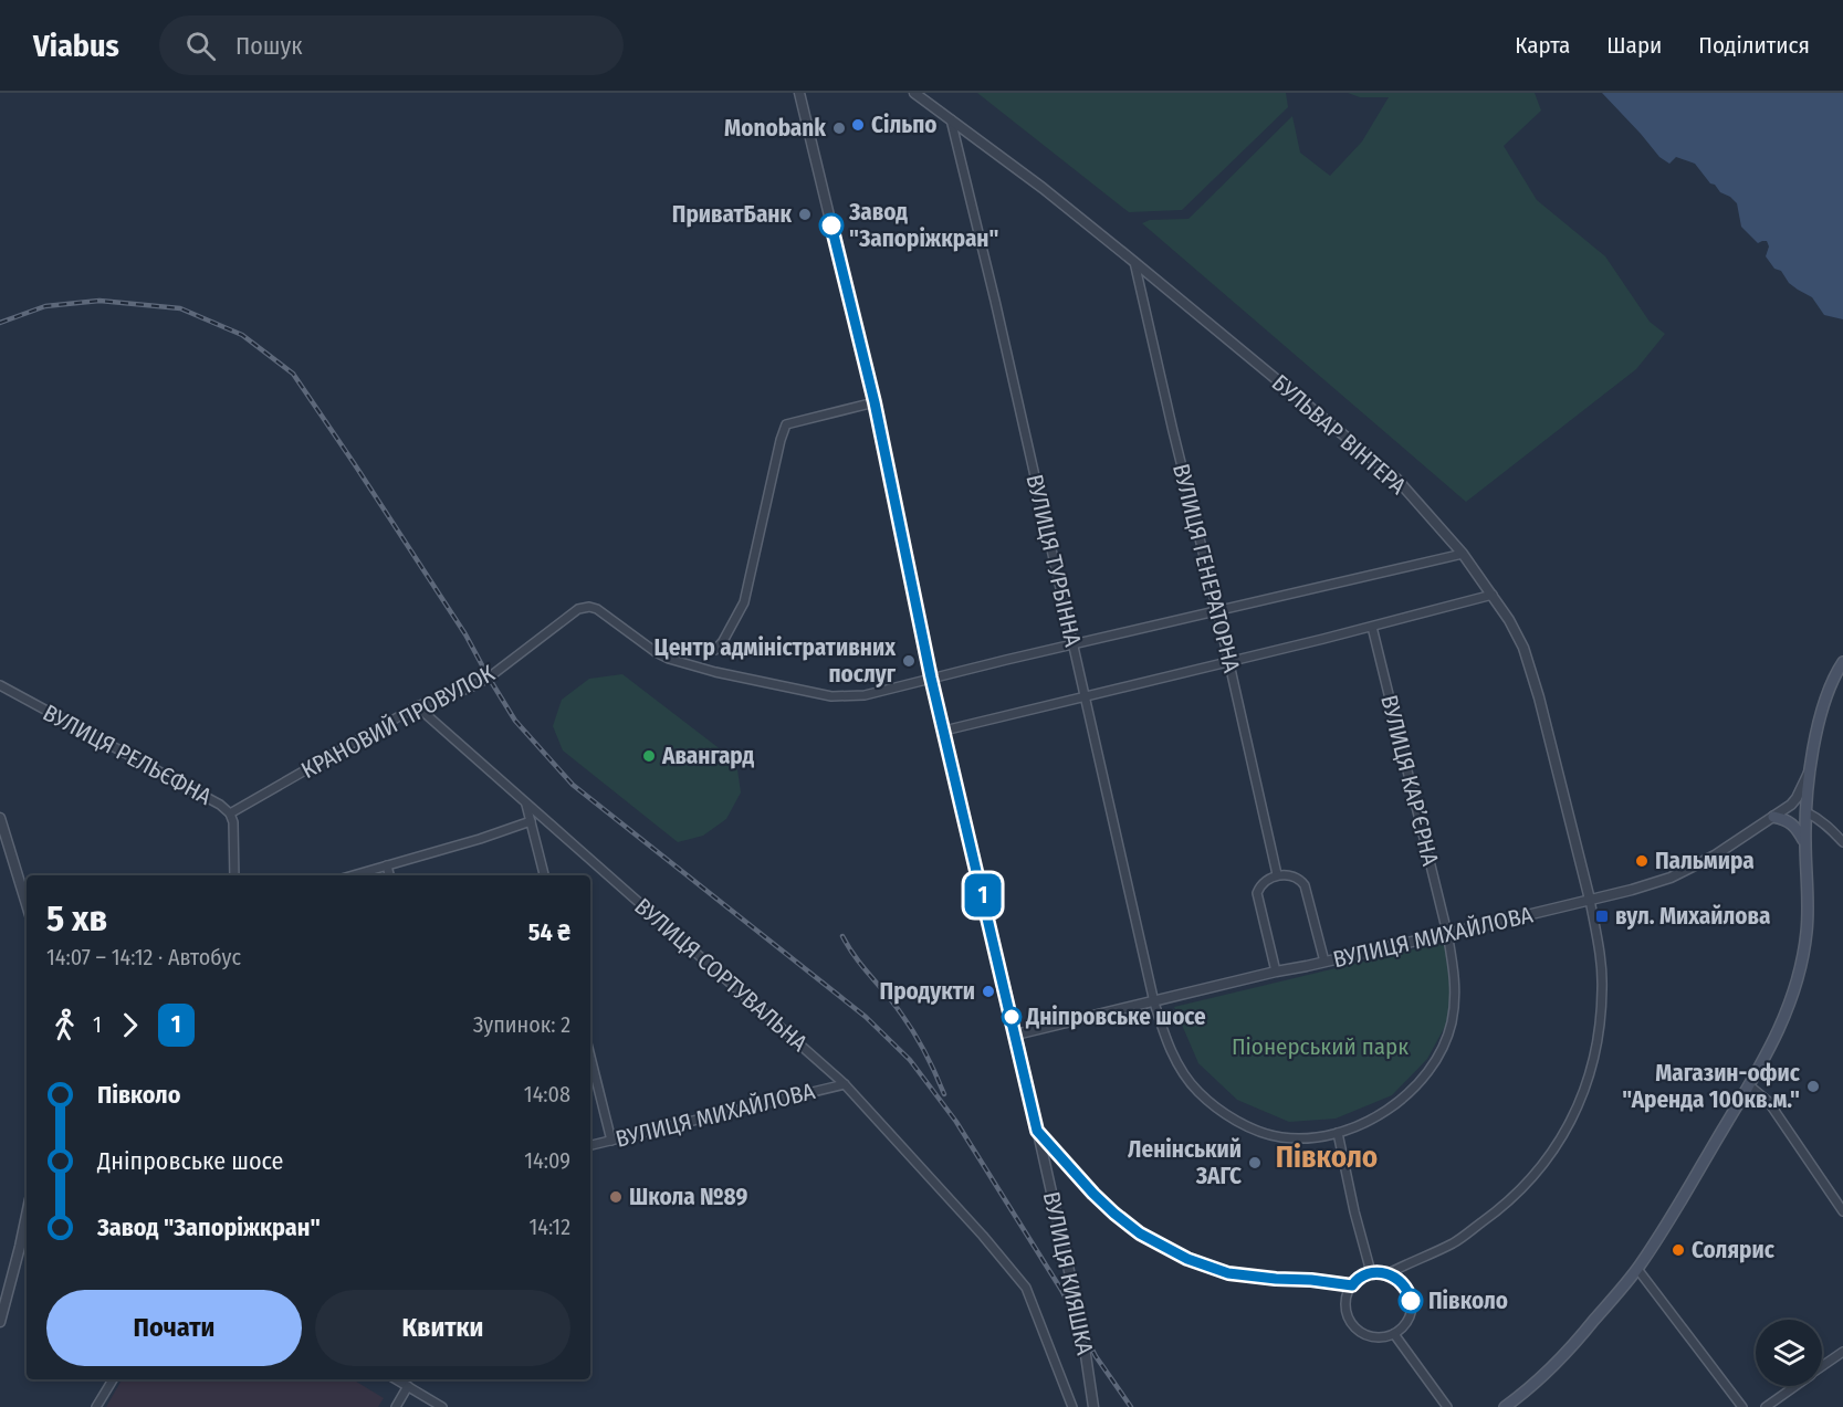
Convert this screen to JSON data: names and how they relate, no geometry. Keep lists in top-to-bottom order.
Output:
{
  "streets": {
    "street": [
      "БУЛЬВАР ВІНТЕРА",
      "ВУЛИЦЯ ТУРБІННА",
      "ВУЛИЦЯ ГЕНЕРАТОРНА",
      "КРАНОВИЙ ПРОВУЛОК",
      "ВУЛИЦЯ РЕЛЬЄФНА",
      "ВУЛИЦЯ КАР’ЄРНА",
      "ВУЛИЦЯ МИХАЙЛОВА",
      "ВУЛИЦЯ СОРТУВАЛЬНА",
      "ВУЛИЦЯ КИЯШКА"
    ]
  },
  "crossings": [
    ["БУЛЬВАР ВІНТЕРА", "ВУЛИЦЯ ТУРБІННА"],
    ["БУЛЬВАР ВІНТЕРА", "ВУЛИЦЯ ГЕНЕРАТОРНА"],
    ["БУЛЬВАР ВІНТЕРА", "ВУЛИЦЯ МИХАЙЛОВА"],
    ["ВУЛИЦЯ ТУРБІННА", "ВУЛИЦЯ КАР’ЄРНА"],
    ["ВУЛИЦЯ ТУРБІННА", "ВУЛИЦЯ МИХАЙЛОВА"],
    ["КРАНОВИЙ ПРОВУЛОК", "ВУЛИЦЯ РЕЛЬЄФНА"],
    ["КРАНОВИЙ ПРОВУЛОК", "ВУЛИЦЯ СОРТУВАЛЬНА"],
    ["КРАНОВИЙ ПРОВУЛОК", "ВУЛИЦЯ КИЯШКА"],
    ["ВУЛИЦЯ КАР’ЄРНА", "ВУЛИЦЯ МИХАЙЛОВА"],
    ["ВУЛИЦЯ МИХАЙЛОВА", "ВУЛИЦЯ СОРТУВАЛЬНА"],
    ["ВУЛИЦЯ МИХАЙЛОВА", "ВУЛИЦЯ КИЯШКА"]
  ],
  "districts": ["Півколо"],
  "parks": ["Піонерський парк"],
  "places": {
    "other": [
      "Сільпо",
      "Monobank",
      "ПриватБанк",
      "Завод \"Запоріжкран\"",
      "Центр адміністративних послуг",
      "Авангард",
      "Пальмира",
      "Продукти",
      "Дніпровське шосе",
      "Магазин-офис \"Аренда 100кв.м.\"",
      "Ленінський ЗАГС",
      "Школа №89",
      "Солярис",
      "Півколо"
    ],
    "transit": ["вул. Михайлова"]
  },
  "lines": ["bus line 1"],
  "page": {
    "header": "Viabus",
    "search": "Пошук",
    "nav": ["Карта", "Шари", "Поділитися"],
    "on_map": "1",
    "heading": ["5 хв", "14:07 – 14:12 · Автобус", "54 ₴"],
    "legs": ["1", "1", "Зупинок: 2"],
    "list": [
      {
        "name": "Півколо",
        "value": "14:08"
      },
      {
        "name": "Дніпровське шосе",
        "value": "14:09"
      },
      {
        "name": "Завод \"Запоріжкран\"",
        "value": "14:12"
      }
    ],
    "buttons": ["Почати", "Квитки"]
  }
}
